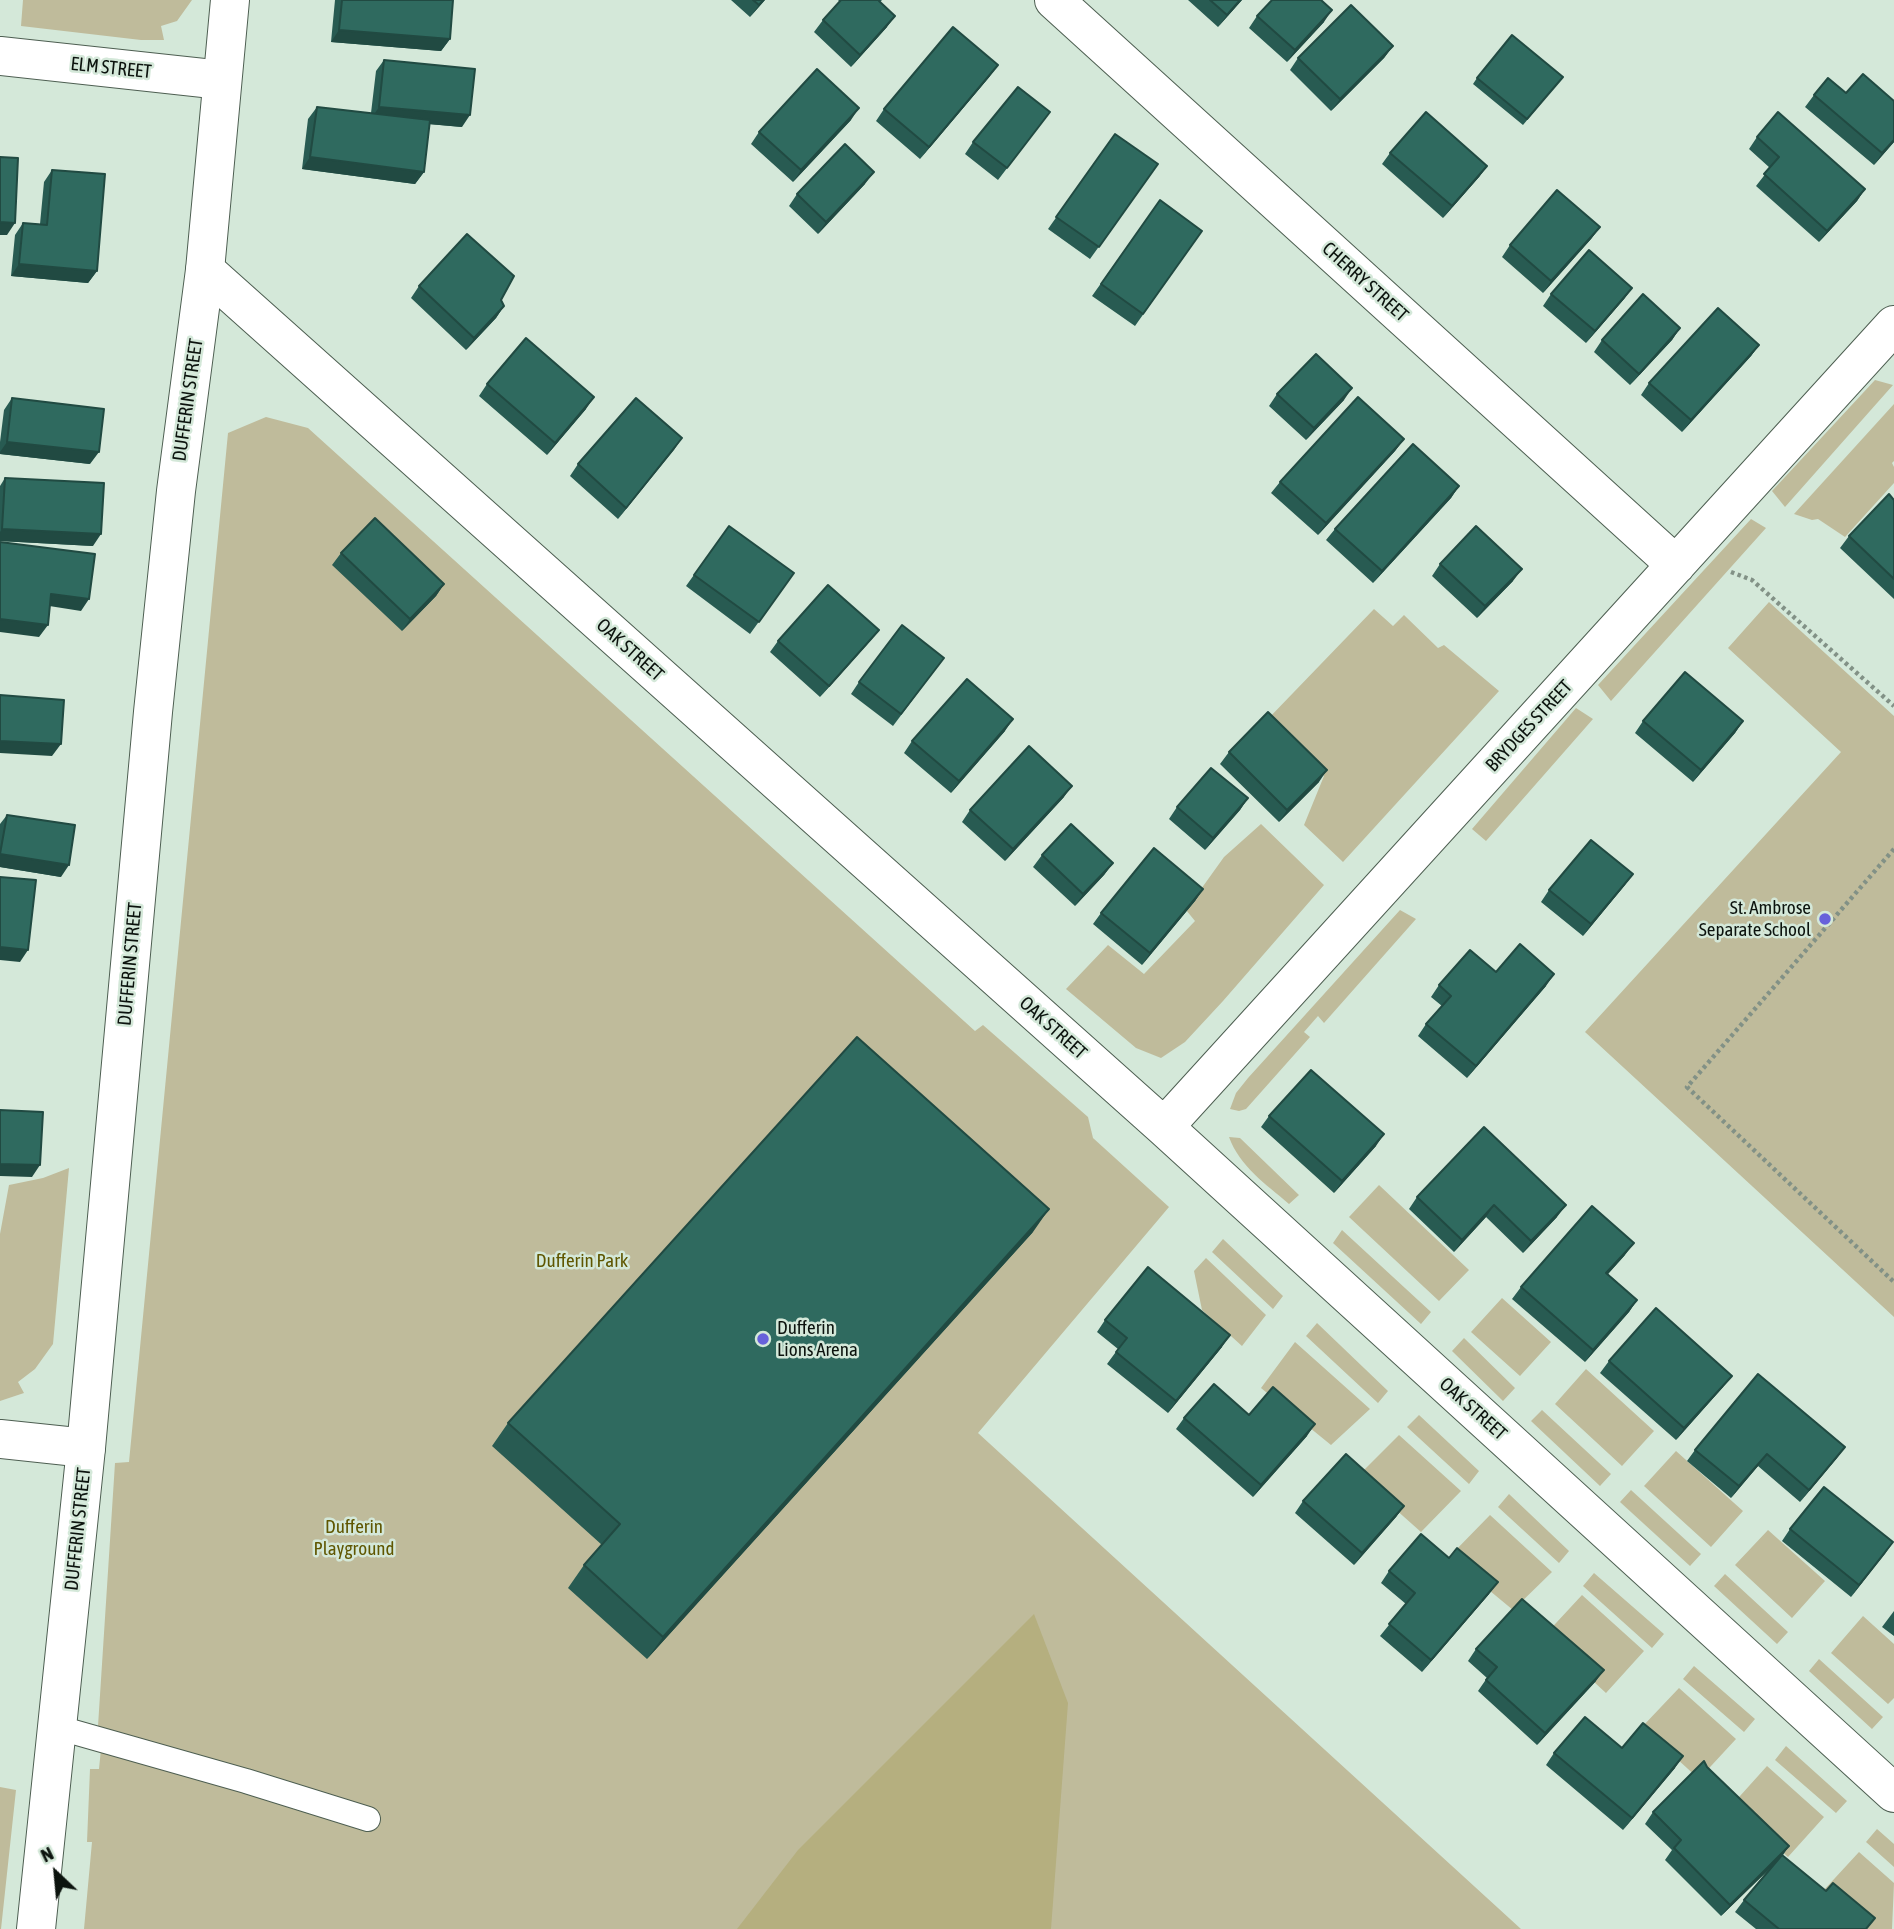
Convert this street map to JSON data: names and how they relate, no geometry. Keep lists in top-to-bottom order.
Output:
{
  "streets": {
    "street": [
      "ELM STREET",
      "CHERRY STREET",
      "DUFFERIN STREET",
      "OAK STREET",
      "BRYDGES STREET"
    ]
  },
  "crossings": [
    ["ELM STREET", "DUFFERIN STREET"],
    ["CHERRY STREET", "BRYDGES STREET"],
    ["DUFFERIN STREET", "OAK STREET"],
    ["OAK STREET", "BRYDGES STREET"]
  ],
  "parks": ["Dufferin Park", "Dufferin Playground"],
  "places": ["St. Ambrose Separate School", "Dufferin Lions Arena"],
  "north": "top left"
}
